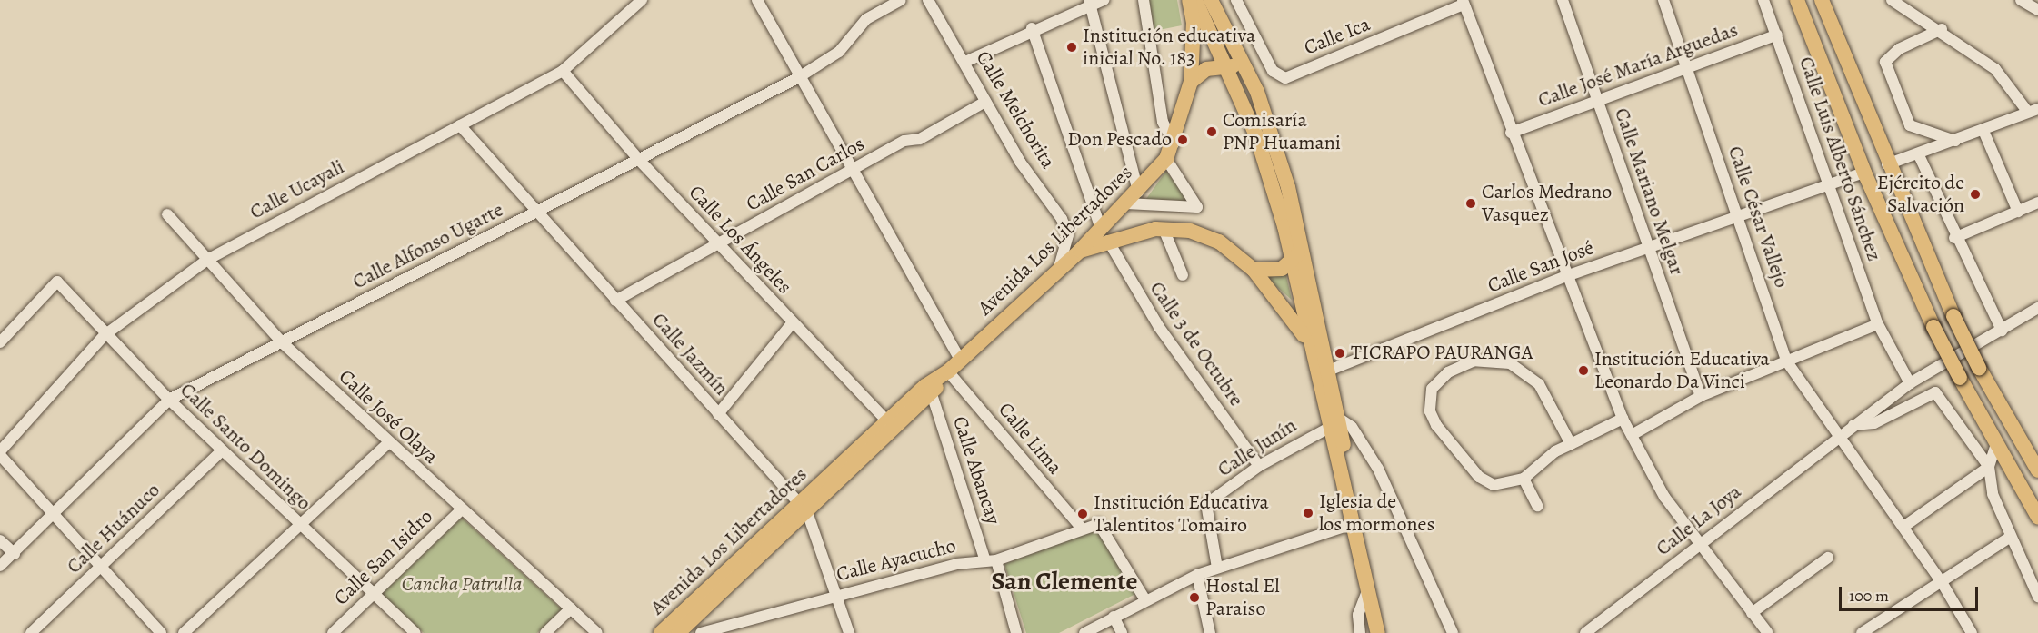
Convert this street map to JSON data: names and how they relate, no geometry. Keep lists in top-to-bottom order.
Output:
{
  "streets": {
    "highway": ["Avenida Los Libertadores"],
    "street": [
      "Calle Ica",
      "Calle José María Arguedas",
      "Calle Melchorita",
      "Calle Luis Alberto Sánchez",
      "Calle San Carlos",
      "Calle Ucayali",
      "Calle Mariano Melgar",
      "Calle César Vallejo",
      "Calle Los Ángeles",
      "Calle Alfonso Ugarte",
      "Calle San José",
      "Calle 3 de Octubre",
      "Calle Jazmín",
      "Calle José Olaya",
      "Calle Lima",
      "Calle Santo Domingo",
      "Calle Junín",
      "Calle Abancay",
      "Calle La Joya",
      "Calle Huánuco",
      "Calle San Isidro",
      "Calle Ayacucho"
    ]
  },
  "crossings": [
    ["Calle José María Arguedas", "Calle Luis Alberto Sánchez"],
    ["Calle José María Arguedas", "Calle Mariano Melgar"],
    ["Calle José María Arguedas", "Calle César Vallejo"],
    ["Calle Melchorita", "Calle San Carlos"],
    ["Calle Melchorita", "Avenida Los Libertadores"],
    ["Calle Luis Alberto Sánchez", "Calle San José"],
    ["Calle Luis Alberto Sánchez", "Calle La Joya"],
    ["Calle San Carlos", "Calle Los Ángeles"],
    ["Calle San Carlos", "Calle Jazmín"],
    ["Calle Ucayali", "Calle Los Ángeles"],
    ["Calle Ucayali", "Calle Jazmín"],
    ["Calle Ucayali", "Calle José Olaya"],
    ["Calle Ucayali", "Calle Santo Domingo"],
    ["Calle Mariano Melgar", "Calle San José"],
    ["Calle César Vallejo", "Calle San José"],
    ["Calle César Vallejo", "Calle La Joya"],
    ["Calle Los Ángeles", "Avenida Los Libertadores"],
    ["Calle Los Ángeles", "Calle Alfonso Ugarte"],
    ["Avenida Los Libertadores", "Calle 3 de Octubre"],
    ["Avenida Los Libertadores", "Calle Jazmín"],
    ["Avenida Los Libertadores", "Calle Lima"],
    ["Avenida Los Libertadores", "Calle Abancay"],
    ["Calle Alfonso Ugarte", "Calle Jazmín"],
    ["Calle Alfonso Ugarte", "Calle José Olaya"],
    ["Calle Alfonso Ugarte", "Calle Santo Domingo"],
    ["Calle 3 de Octubre", "Calle Junín"],
    ["Calle Jazmín", "Calle Ayacucho"],
    ["Calle José Olaya", "Calle San Isidro"],
    ["Calle Santo Domingo", "Calle Huánuco"],
    ["Calle Santo Domingo", "Calle San Isidro"],
    ["Calle Abancay", "Calle Ayacucho"]
  ],
  "districts": ["San Clemente"],
  "parks": ["Cancha Patrulla"],
  "places": [
    "Institución educativa inicial No. 183",
    "Comisaría PNP Huamani",
    "Don Pescado",
    "Ejército de Salvación",
    "Carlos Medrano Vasquez",
    "TICRAPO PAURANGA",
    "Institución Educativa Leonardo Da Vinci",
    "Iglesia de los mormones",
    "Institución Educativa Talentitos Tomairo",
    "Hostal El Paraiso"
  ],
  "scale_bar": "100 m"
}
